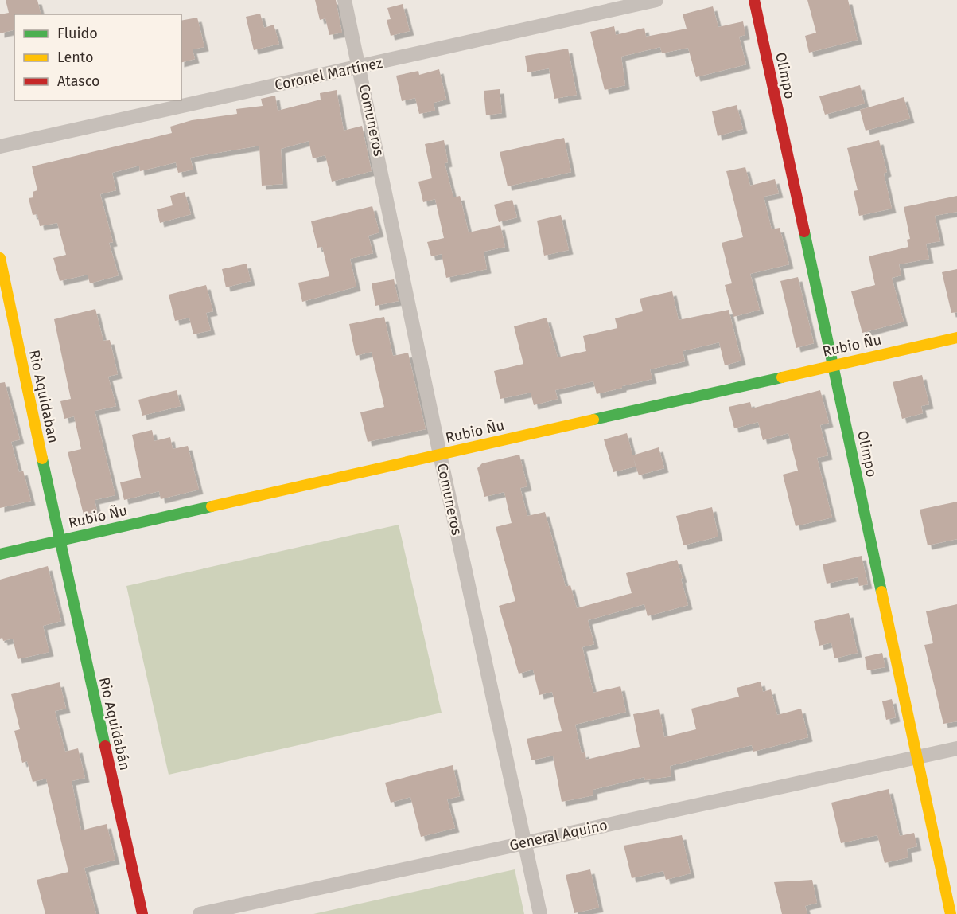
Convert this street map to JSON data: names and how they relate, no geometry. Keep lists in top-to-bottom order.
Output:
{
  "streets": {
    "street": [
      "Coronel Martínez",
      "Olimpo",
      "Comuneros",
      "Rubio Ñu",
      "Rio Aquidaban",
      "Rio Aquidabán",
      "General Aquino"
    ]
  },
  "crossings": [
    ["Coronel Martínez", "Comuneros"],
    ["Olimpo", "Rubio Ñu"],
    ["Olimpo", "General Aquino"],
    ["Comuneros", "Rubio Ñu"],
    ["Comuneros", "General Aquino"],
    ["Rubio Ñu", "Rio Aquidaban"],
    ["Rubio Ñu", "Rio Aquidabán"],
    ["Rio Aquidaban", "Rio Aquidabán"]
  ],
  "legend": ["Fluido", "Lento", "Atasco"]
}
